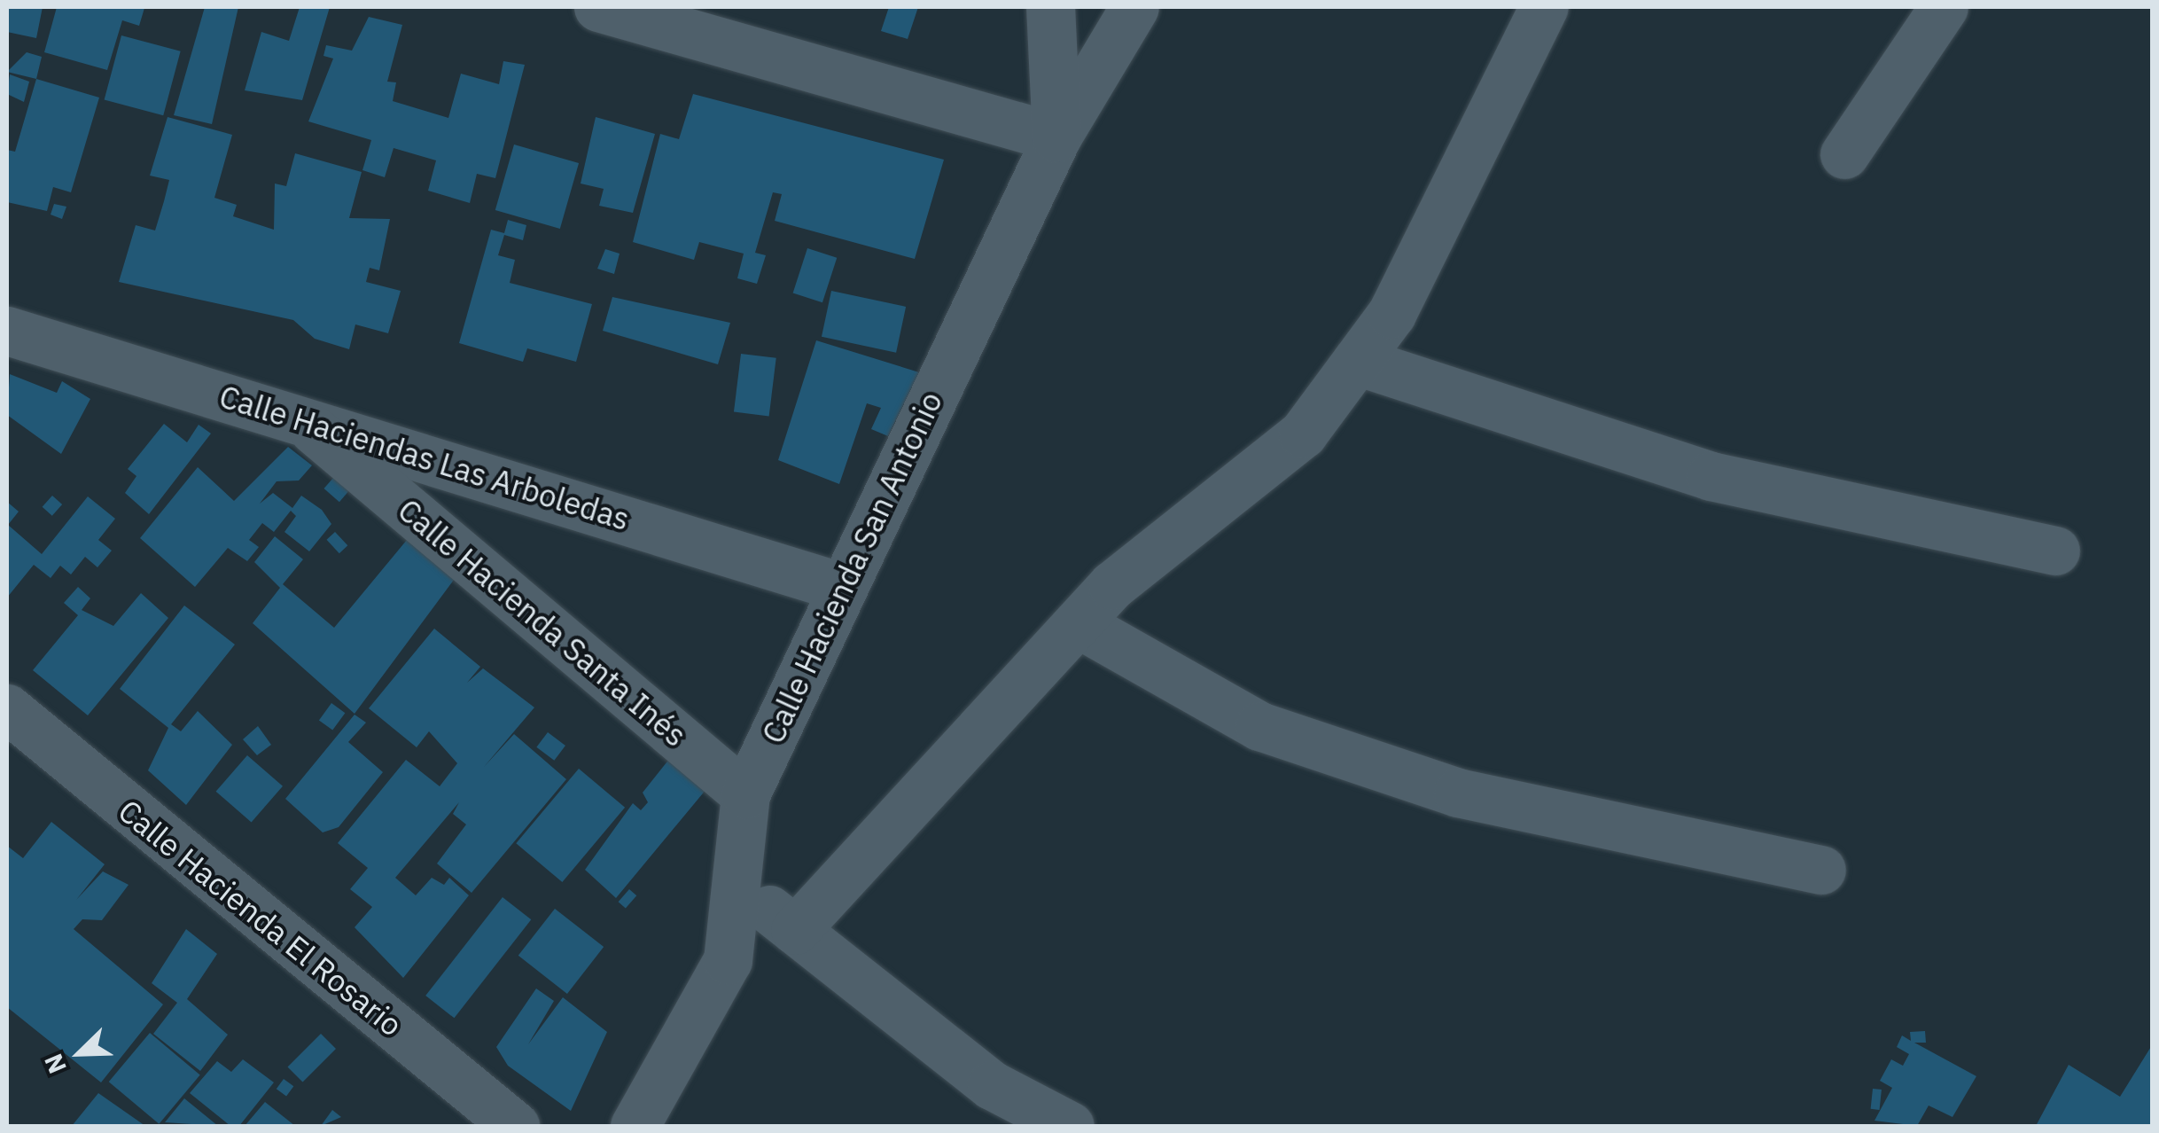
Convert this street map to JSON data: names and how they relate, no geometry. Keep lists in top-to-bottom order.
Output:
{
  "streets": {
    "street": [
      "Calle Haciendas Las Arboledas",
      "Calle Hacienda San Antonio",
      "Calle Hacienda Santa Inés",
      "Calle Hacienda El Rosario"
    ]
  },
  "crossings": [
    ["Calle Haciendas Las Arboledas", "Calle Hacienda San Antonio"],
    ["Calle Haciendas Las Arboledas", "Calle Hacienda Santa Inés"],
    ["Calle Hacienda San Antonio", "Calle Hacienda Santa Inés"]
  ],
  "north": "bottom left"
}
